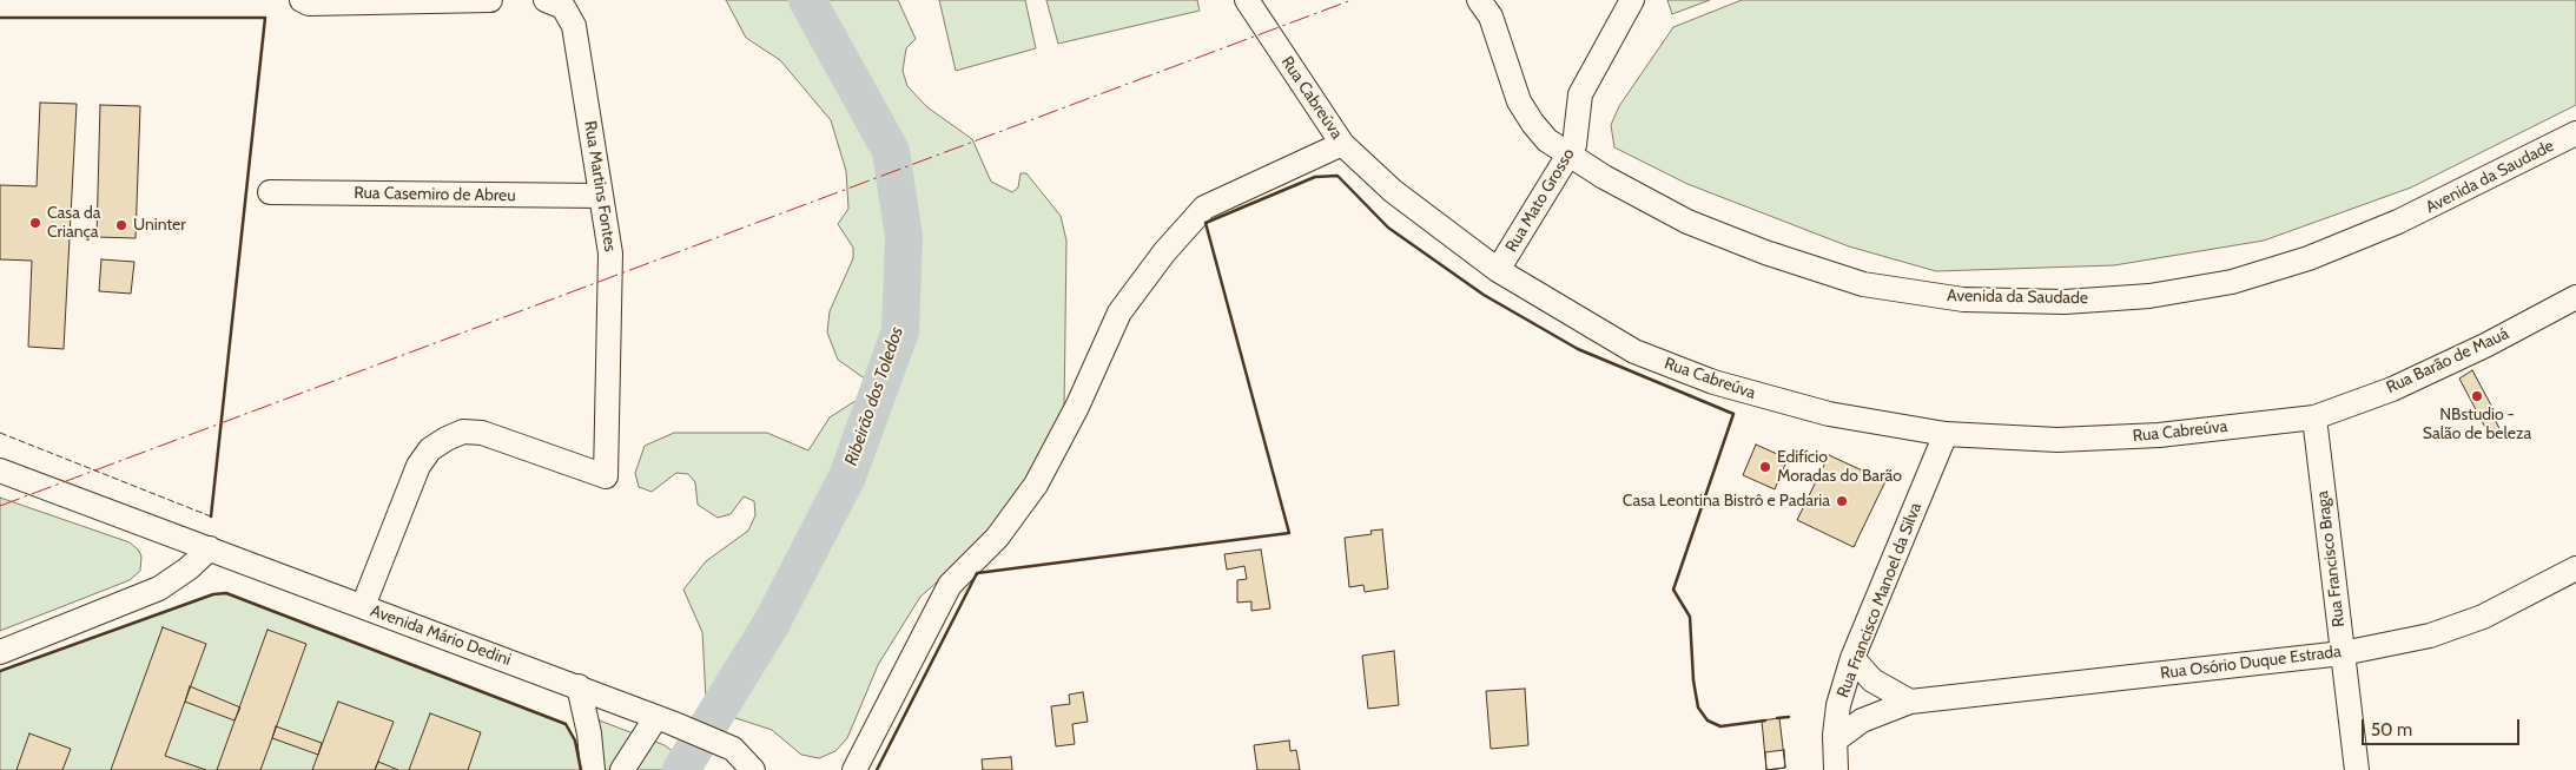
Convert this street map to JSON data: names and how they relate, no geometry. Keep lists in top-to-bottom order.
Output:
{
  "streets": {
    "street": [
      "Rua Cabreúva",
      "Avenida da Saudade",
      "Rua Martins Fontes",
      "Rua Casemiro de Abreu",
      "Rua Mato Grosso",
      "Rua Barão de Mauá",
      "Rua Francisco Braga",
      "Rua Francisco Manoel da Silva",
      "Avenida Mário Dedini",
      "Rua Osório Duque Estrada"
    ]
  },
  "crossings": [
    ["Rua Cabreúva", "Rua Mato Grosso"],
    ["Rua Cabreúva", "Rua Barão de Mauá"],
    ["Rua Cabreúva", "Rua Francisco Braga"],
    ["Rua Cabreúva", "Rua Francisco Manoel da Silva"],
    ["Avenida da Saudade", "Rua Mato Grosso"],
    ["Rua Martins Fontes", "Rua Casemiro de Abreu"],
    ["Rua Martins Fontes", "Avenida Mário Dedini"],
    ["Rua Barão de Mauá", "Rua Francisco Braga"],
    ["Rua Francisco Braga", "Rua Osório Duque Estrada"],
    ["Rua Francisco Manoel da Silva", "Rua Osório Duque Estrada"]
  ],
  "water": ["Ribeirão dos Toledos"],
  "places": [
    "Casa da Criança",
    "Uninter",
    "NBstudio - Salão de beleza",
    "Edifício Moradas do Barão",
    "Casa Leontina Bistrô e Padaria"
  ],
  "scale_bar": "50 m"
}
